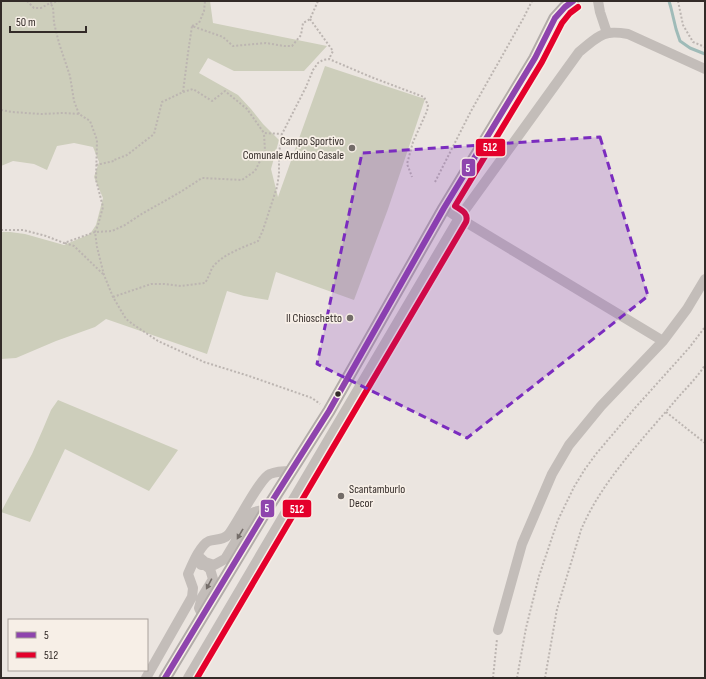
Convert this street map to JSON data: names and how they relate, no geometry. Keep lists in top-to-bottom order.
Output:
{
  "places": ["Campo Sportivo Comunale Arduino Casale", "Il Chioschetto", "Scantamburlo Decor"],
  "lines": ["transit line 5", "transit line 512"],
  "legend": ["5", "512"],
  "scale_bar": "50 m"
}
